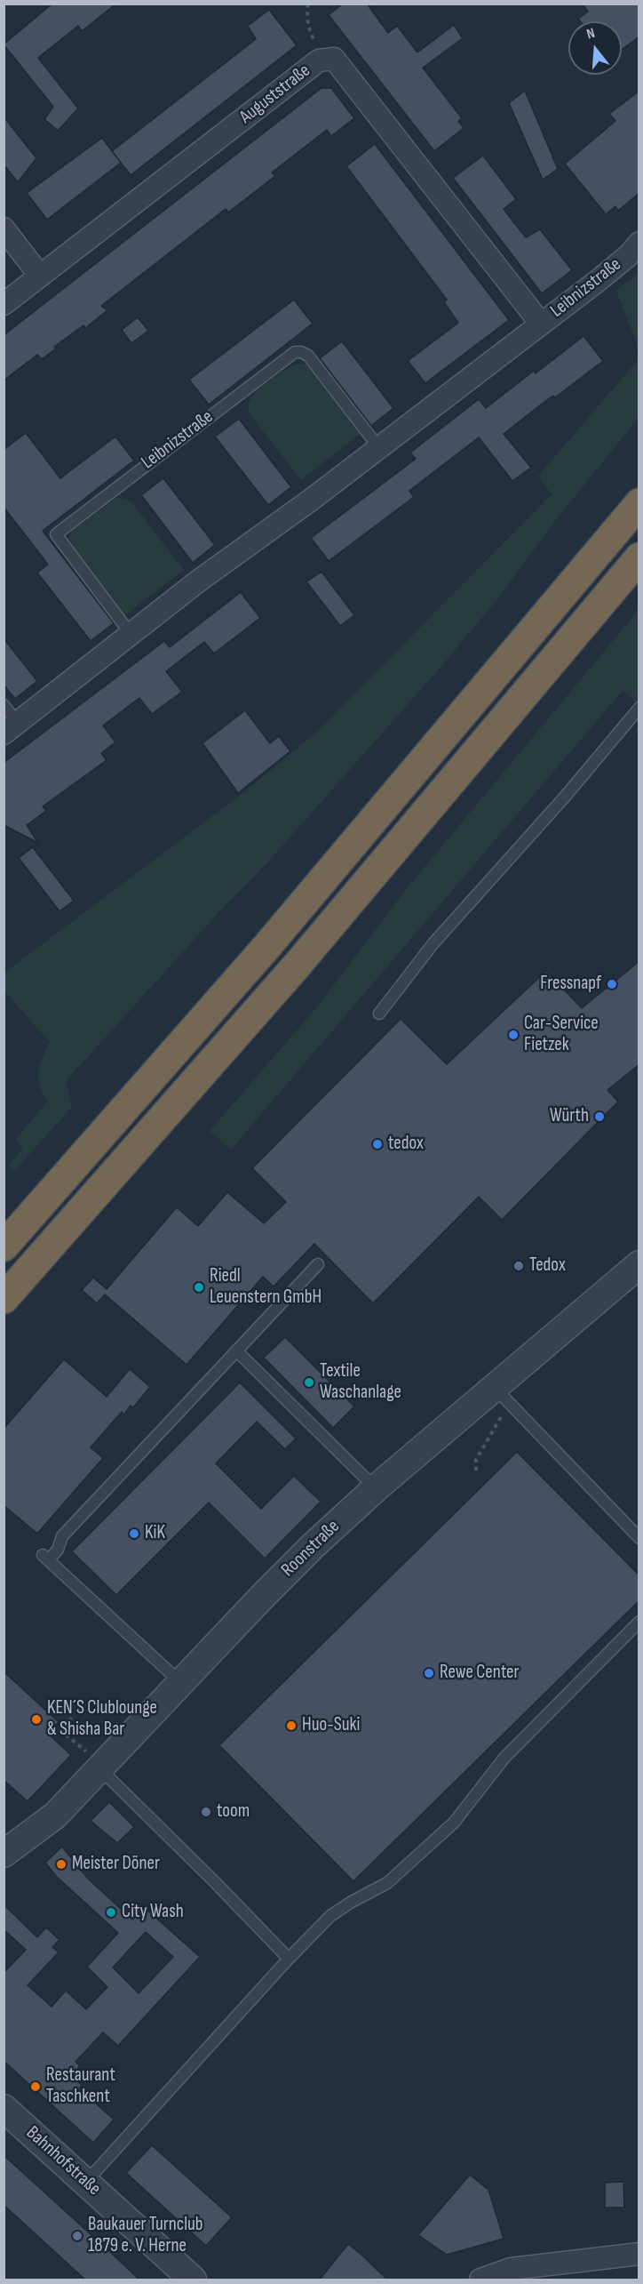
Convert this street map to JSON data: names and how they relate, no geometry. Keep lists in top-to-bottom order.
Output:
{
  "streets": {
    "street": [
      "Auguststraße",
      "Leibnizstraße",
      "Roonstraße",
      "Bahnhofstraße"
    ]
  },
  "crossings": [
    ["Auguststraße", "Leibnizstraße"]
  ],
  "places": [
    "Fressnapf",
    "Car-Service Fietzek",
    "Würth",
    "tedox",
    "Tedox",
    "Riedl Leuenstern GmbH",
    "Textile Waschanlage",
    "KiK",
    "Rewe Center",
    "KEN´S Clublounge & Shisha Bar",
    "Huo-Suki",
    "toom",
    "Meister Döner",
    "City Wash",
    "Restaurant Taschkent",
    "Baukauer Turnclub 1879 e. V. Herne"
  ],
  "north": "top"
}
